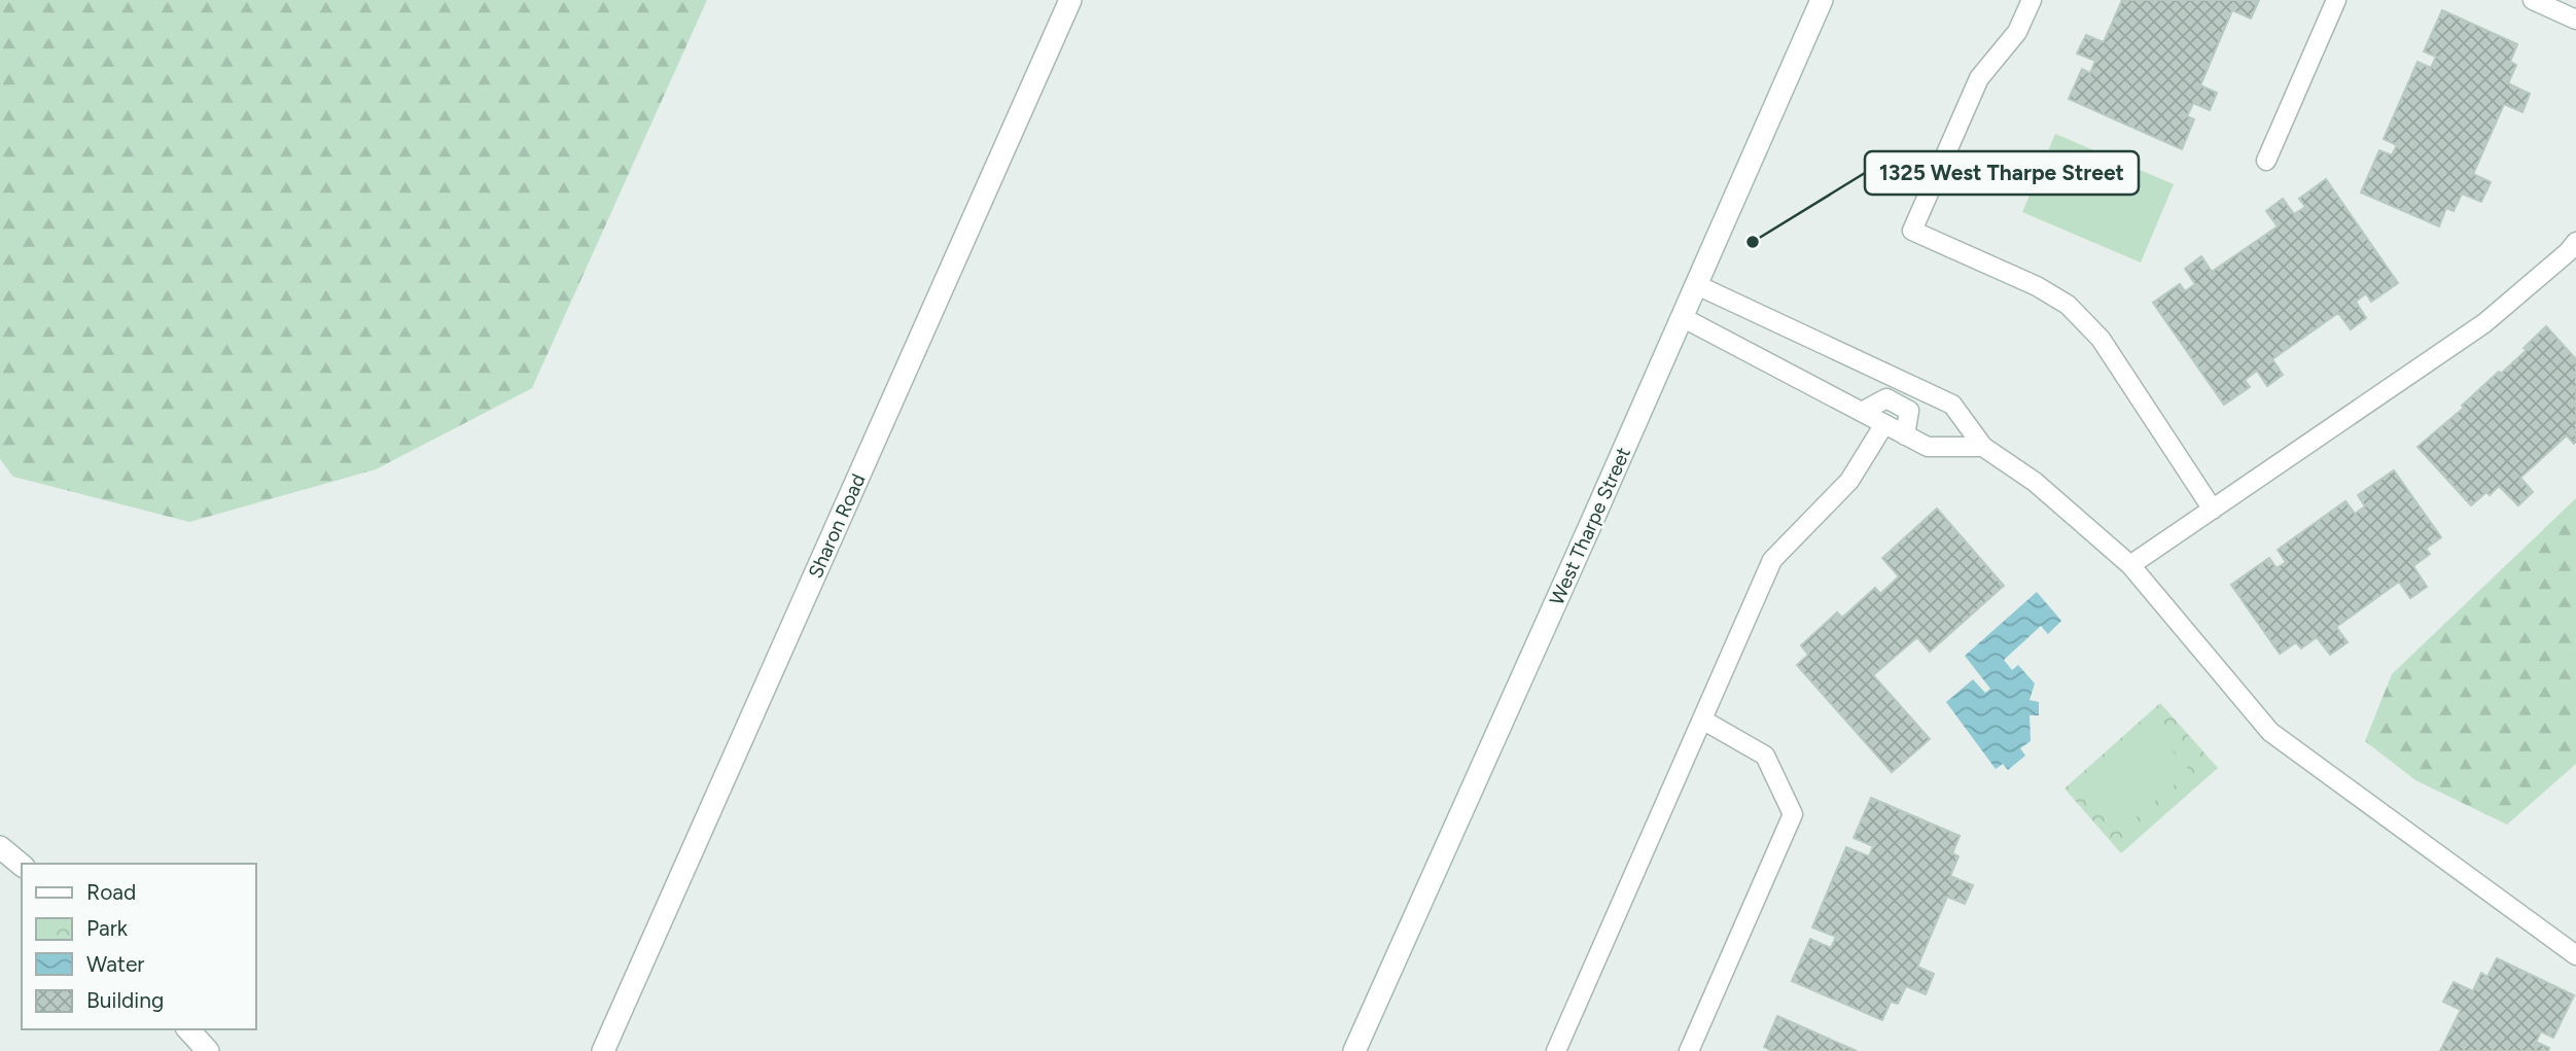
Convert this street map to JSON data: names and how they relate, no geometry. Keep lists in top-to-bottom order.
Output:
{
  "streets": {
    "street": ["Sharon Road", "West Tharpe Street"]
  },
  "places": ["1325 West Tharpe Street"],
  "legend": [
    "Road",
    "Park",
    "Water",
    "Building"
  ]
}
